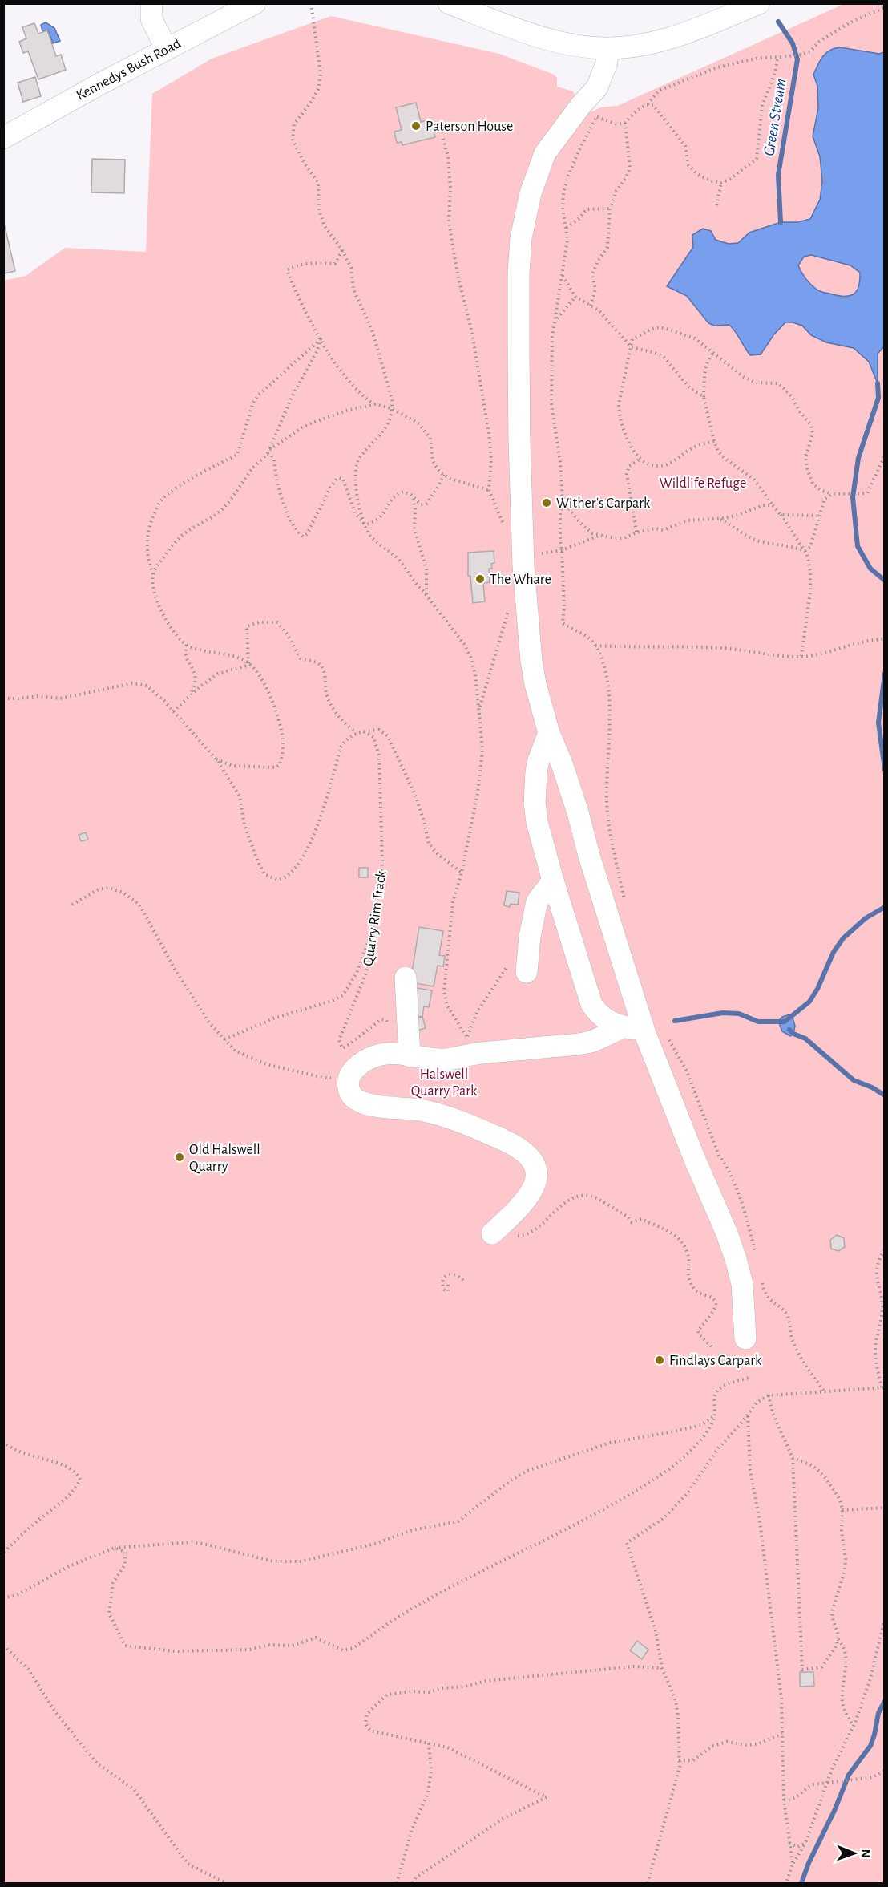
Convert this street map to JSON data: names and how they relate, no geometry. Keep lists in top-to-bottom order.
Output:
{
  "streets": {
    "street": ["Kennedys Bush Road"],
    "path": ["Quarry Rim Track"]
  },
  "water": ["Green Stream"],
  "parks": ["Wildlife Refuge", "Halswell Quarry Park"],
  "places": [
    "Paterson House",
    "Wither's Carpark",
    "The Whare",
    "Old Halswell Quarry",
    "Findlays Carpark"
  ],
  "north": "right"
}
